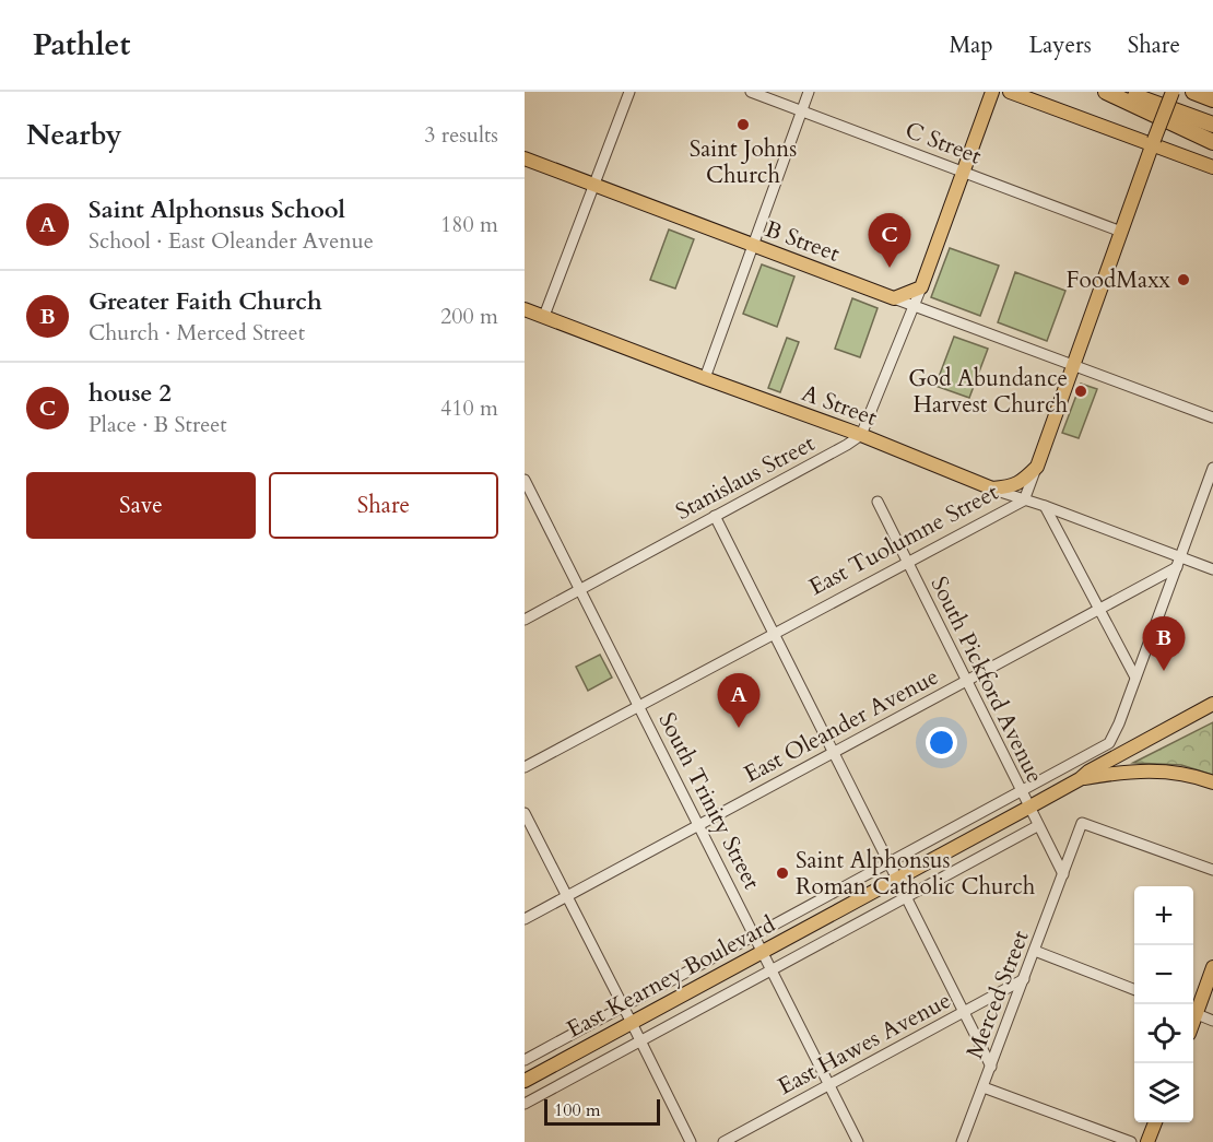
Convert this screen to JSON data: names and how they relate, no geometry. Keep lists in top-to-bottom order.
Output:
{
  "streets": {
    "main road": [
      "B Street",
      "A Street",
      "East Tuolumne Street",
      "East Kearney Boulevard"
    ],
    "street": [
      "C Street",
      "Stanislaus Street",
      "South Pickford Avenue",
      "East Oleander Avenue",
      "South Trinity Street",
      "Merced Street",
      "East Hawes Avenue"
    ]
  },
  "crossings": [
    ["C Street", "East Tuolumne Street"],
    ["B Street", "East Tuolumne Street"],
    ["A Street", "Stanislaus Street"],
    ["A Street", "East Tuolumne Street"],
    ["A Street", "East Oleander Avenue"],
    ["Stanislaus Street", "South Trinity Street"],
    ["East Tuolumne Street", "South Pickford Avenue"],
    ["East Tuolumne Street", "South Trinity Street"],
    ["South Pickford Avenue", "East Oleander Avenue"],
    ["South Pickford Avenue", "East Kearney Boulevard"],
    ["South Pickford Avenue", "Merced Street"],
    ["East Oleander Avenue", "South Trinity Street"],
    ["South Trinity Street", "East Kearney Boulevard"],
    ["South Trinity Street", "East Hawes Avenue"],
    ["Merced Street", "East Hawes Avenue"]
  ],
  "places": [
    "Saint Johns Church",
    "FoodMaxx",
    "God Abundance Harvest Church",
    "Saint Alphonsus Roman Catholic Church"
  ],
  "scale_bar": "100 m",
  "page": {
    "header": "Pathlet",
    "nav": ["Map", "Layers", "Share"],
    "heading": ["Nearby", "3 results"],
    "list": [
      {
        "mark": "A",
        "name": "Saint Alphonsus School",
        "note": "School · East Oleander Avenue",
        "value": "180 m"
      },
      {
        "mark": "B",
        "name": "Greater Faith Church",
        "note": "Church · Merced Street",
        "value": "200 m"
      },
      {
        "mark": "C",
        "name": "house 2",
        "note": "Place · B Street",
        "value": "410 m"
      }
    ],
    "pins": ["C", "B", "A"],
    "buttons": ["Save", "Share"],
    "map_buttons": ["+", "−"],
    "scale": "100 m"
  }
}
